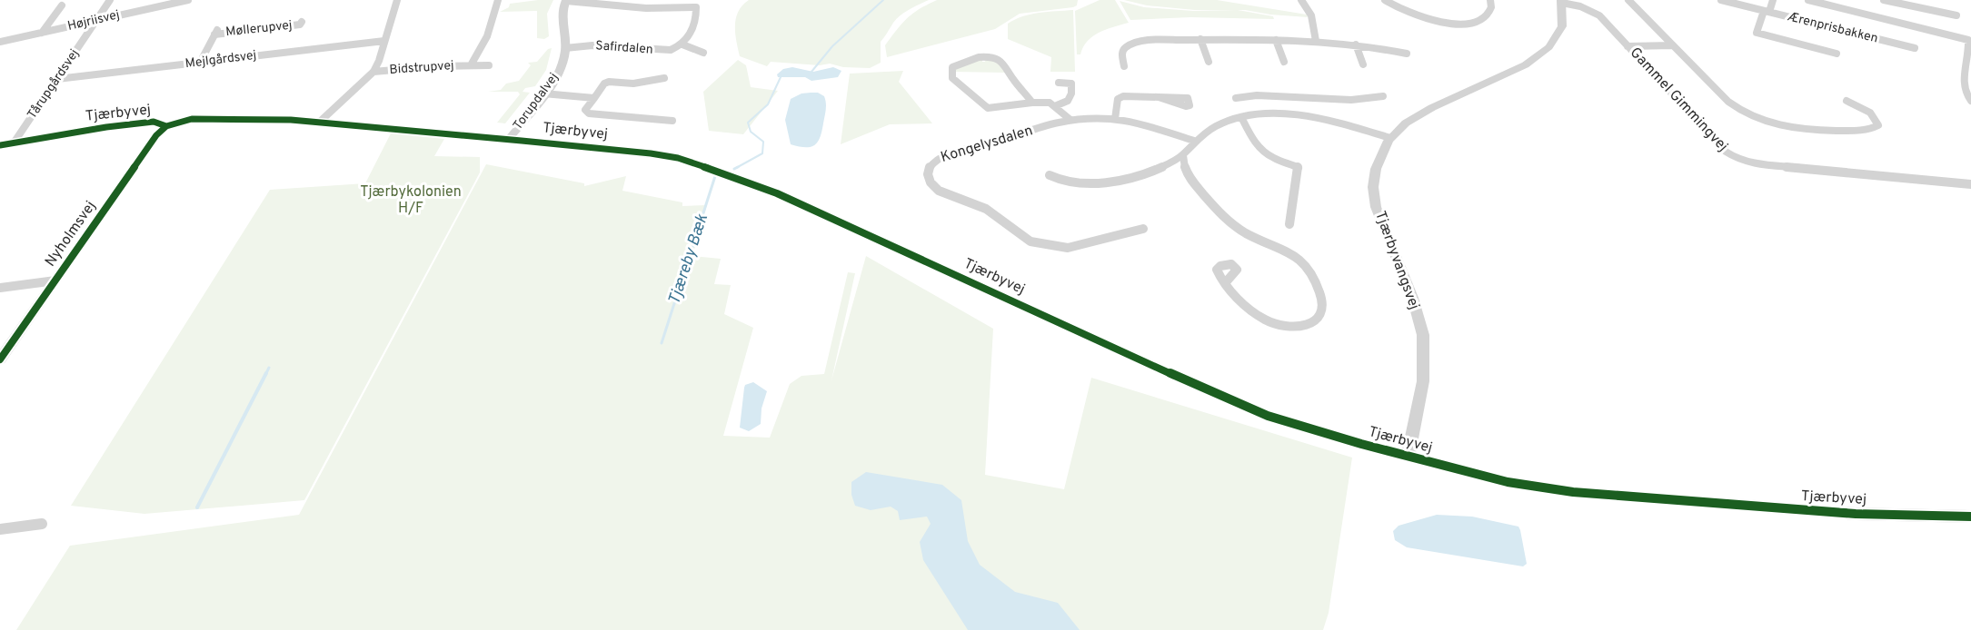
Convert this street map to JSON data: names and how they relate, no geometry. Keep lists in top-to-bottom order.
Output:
{
  "streets": {
    "street": [
      "Højriisvej",
      "Ærenprisbakken",
      "Møllerupvej",
      "Safirdalen",
      "Mejlgårdsvej",
      "Bidstrupvej",
      "Tårupgårdsvej",
      "Gammel Gimmingvej",
      "Torupdalvej",
      "Tjærbyvej",
      "Kongelysdalen",
      "Nyholmsvej",
      "Tjærbyvangsvej"
    ]
  },
  "crossings": [
    ["Højriisvej", "Tårupgårdsvej"],
    ["Møllerupvej", "Mejlgårdsvej"],
    ["Safirdalen", "Torupdalvej"],
    ["Mejlgårdsvej", "Tårupgårdsvej"],
    ["Tårupgårdsvej", "Tjærbyvej"],
    ["Gammel Gimmingvej", "Tjærbyvangsvej"],
    ["Torupdalvej", "Tjærbyvej"],
    ["Tjærbyvej", "Nyholmsvej"],
    ["Tjærbyvej", "Tjærbyvangsvej"]
  ],
  "water": ["Tjæreby Bæk"],
  "parks": ["Tjærbykolonien H/F"]
}
